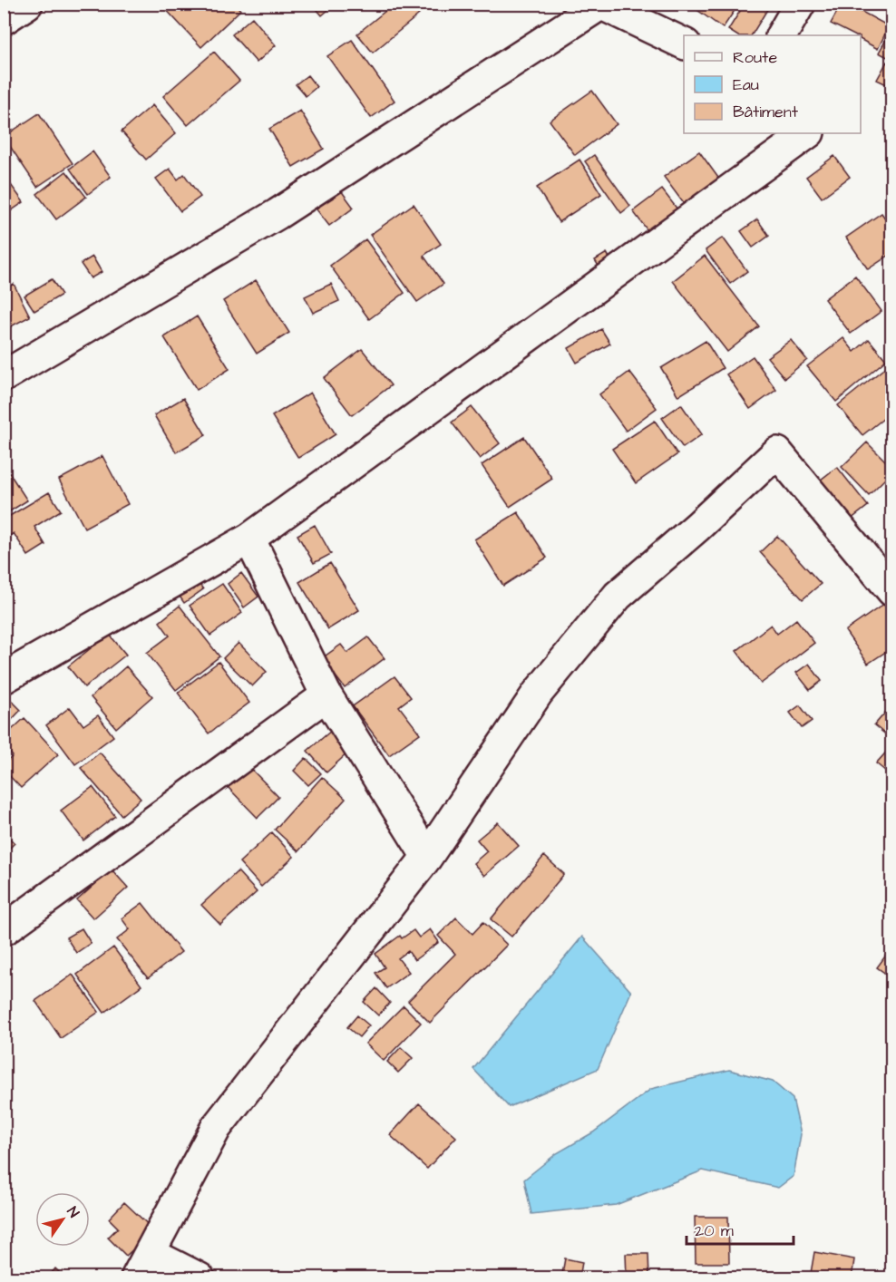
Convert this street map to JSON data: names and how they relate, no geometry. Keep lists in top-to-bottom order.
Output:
{
  "legend": ["Route", "Eau", "Bâtiment"],
  "scale_bar": "20 m",
  "north": "top right"
}
